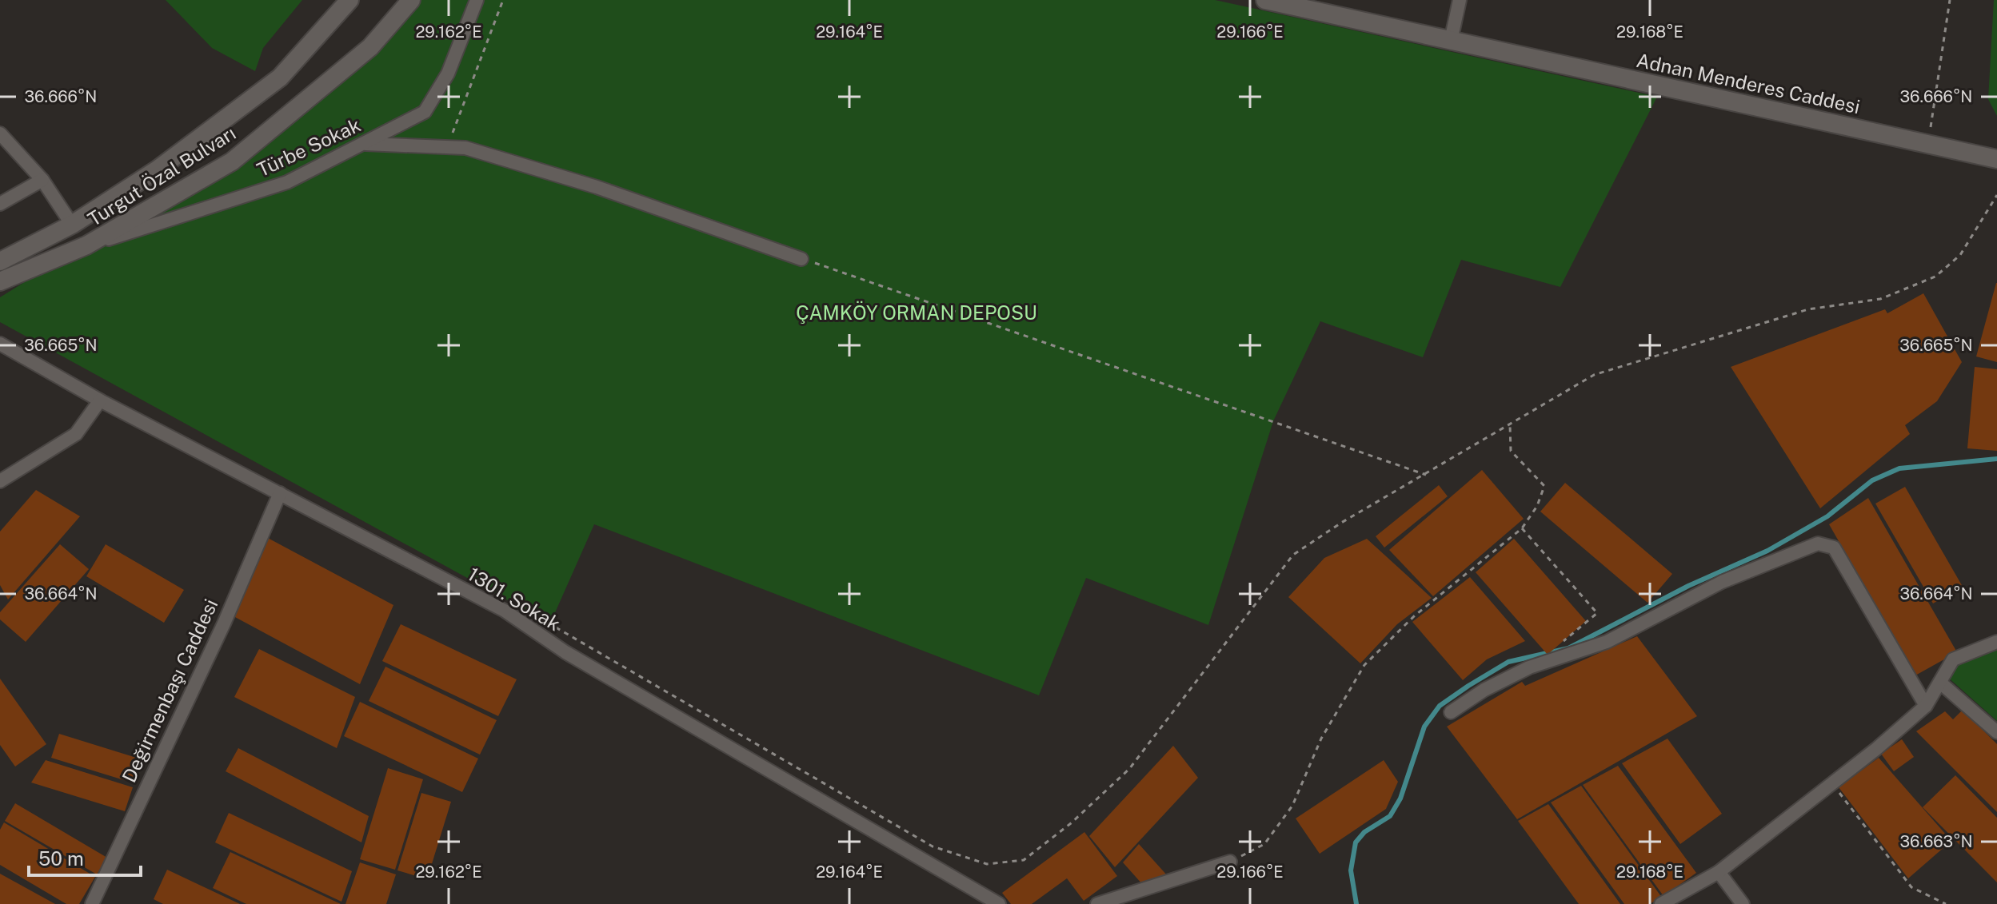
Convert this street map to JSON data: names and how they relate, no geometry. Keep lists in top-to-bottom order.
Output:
{
  "streets": {
    "main road": ["Adnan Menderes Caddesi", "Turgut Özal Bulvarı"],
    "street": ["Türbe Sokak", "1301. Sokak", "Değirmenbaşı Caddesi"]
  },
  "crossings": [
    ["Türbe Sokak", "Turgut Özal Bulvarı"],
    ["1301. Sokak", "Değirmenbaşı Caddesi"]
  ],
  "parks": ["ÇAMKÖY ORMAN DEPOSU"],
  "scale_bar": "50 m",
  "coordinates": [
    "29.162°E",
    "29.164°E",
    "29.166°E",
    "29.168°E",
    "36.666°N",
    "36.665°N",
    "36.664°N",
    "36.663°N"
  ]
}
